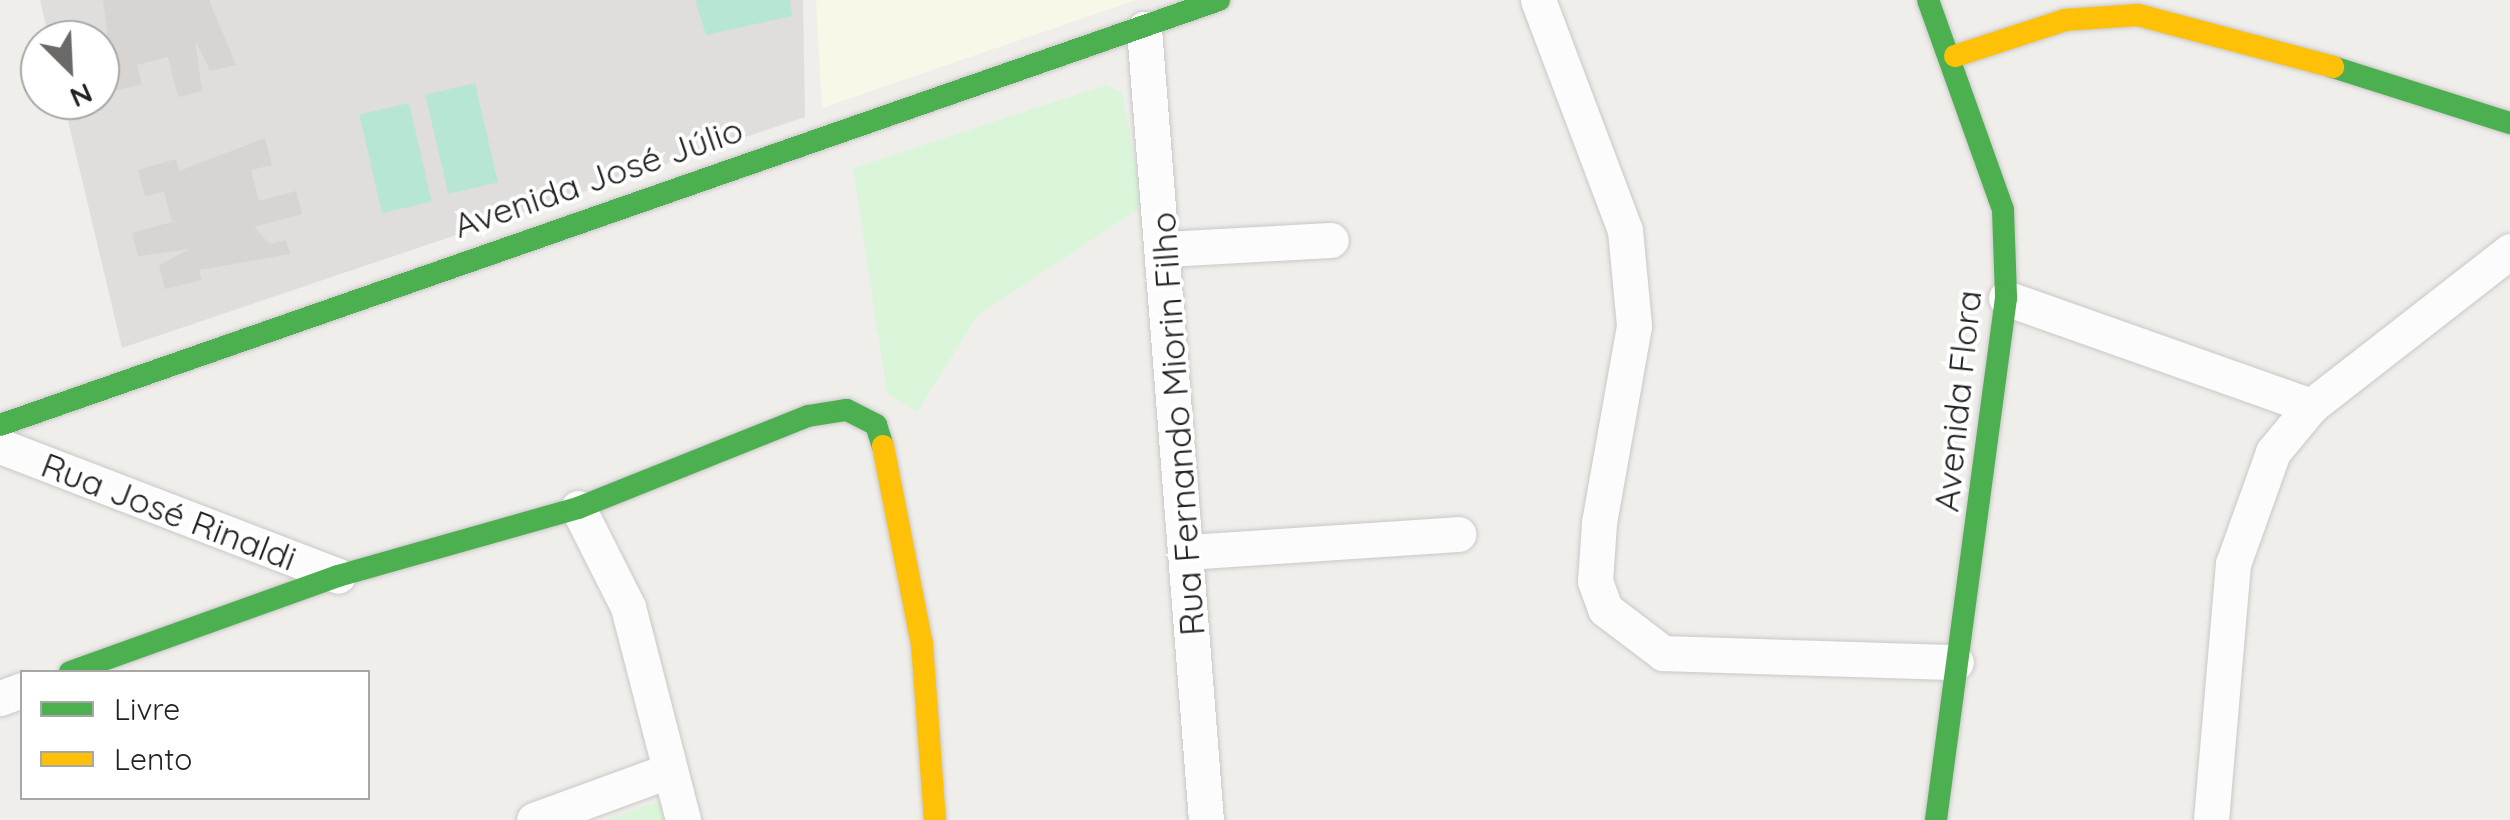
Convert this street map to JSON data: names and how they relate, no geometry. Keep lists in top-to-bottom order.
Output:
{
  "streets": {
    "street": [
      "Avenida José Júlio",
      "Avenida Flora",
      "Rua Fernando Miorin Filho",
      "Rua José Rinaldi"
    ]
  },
  "crossings": [
    ["Avenida José Júlio", "Rua Fernando Miorin Filho"]
  ],
  "legend": ["Livre", "Lento"],
  "north": "bottom right"
}
